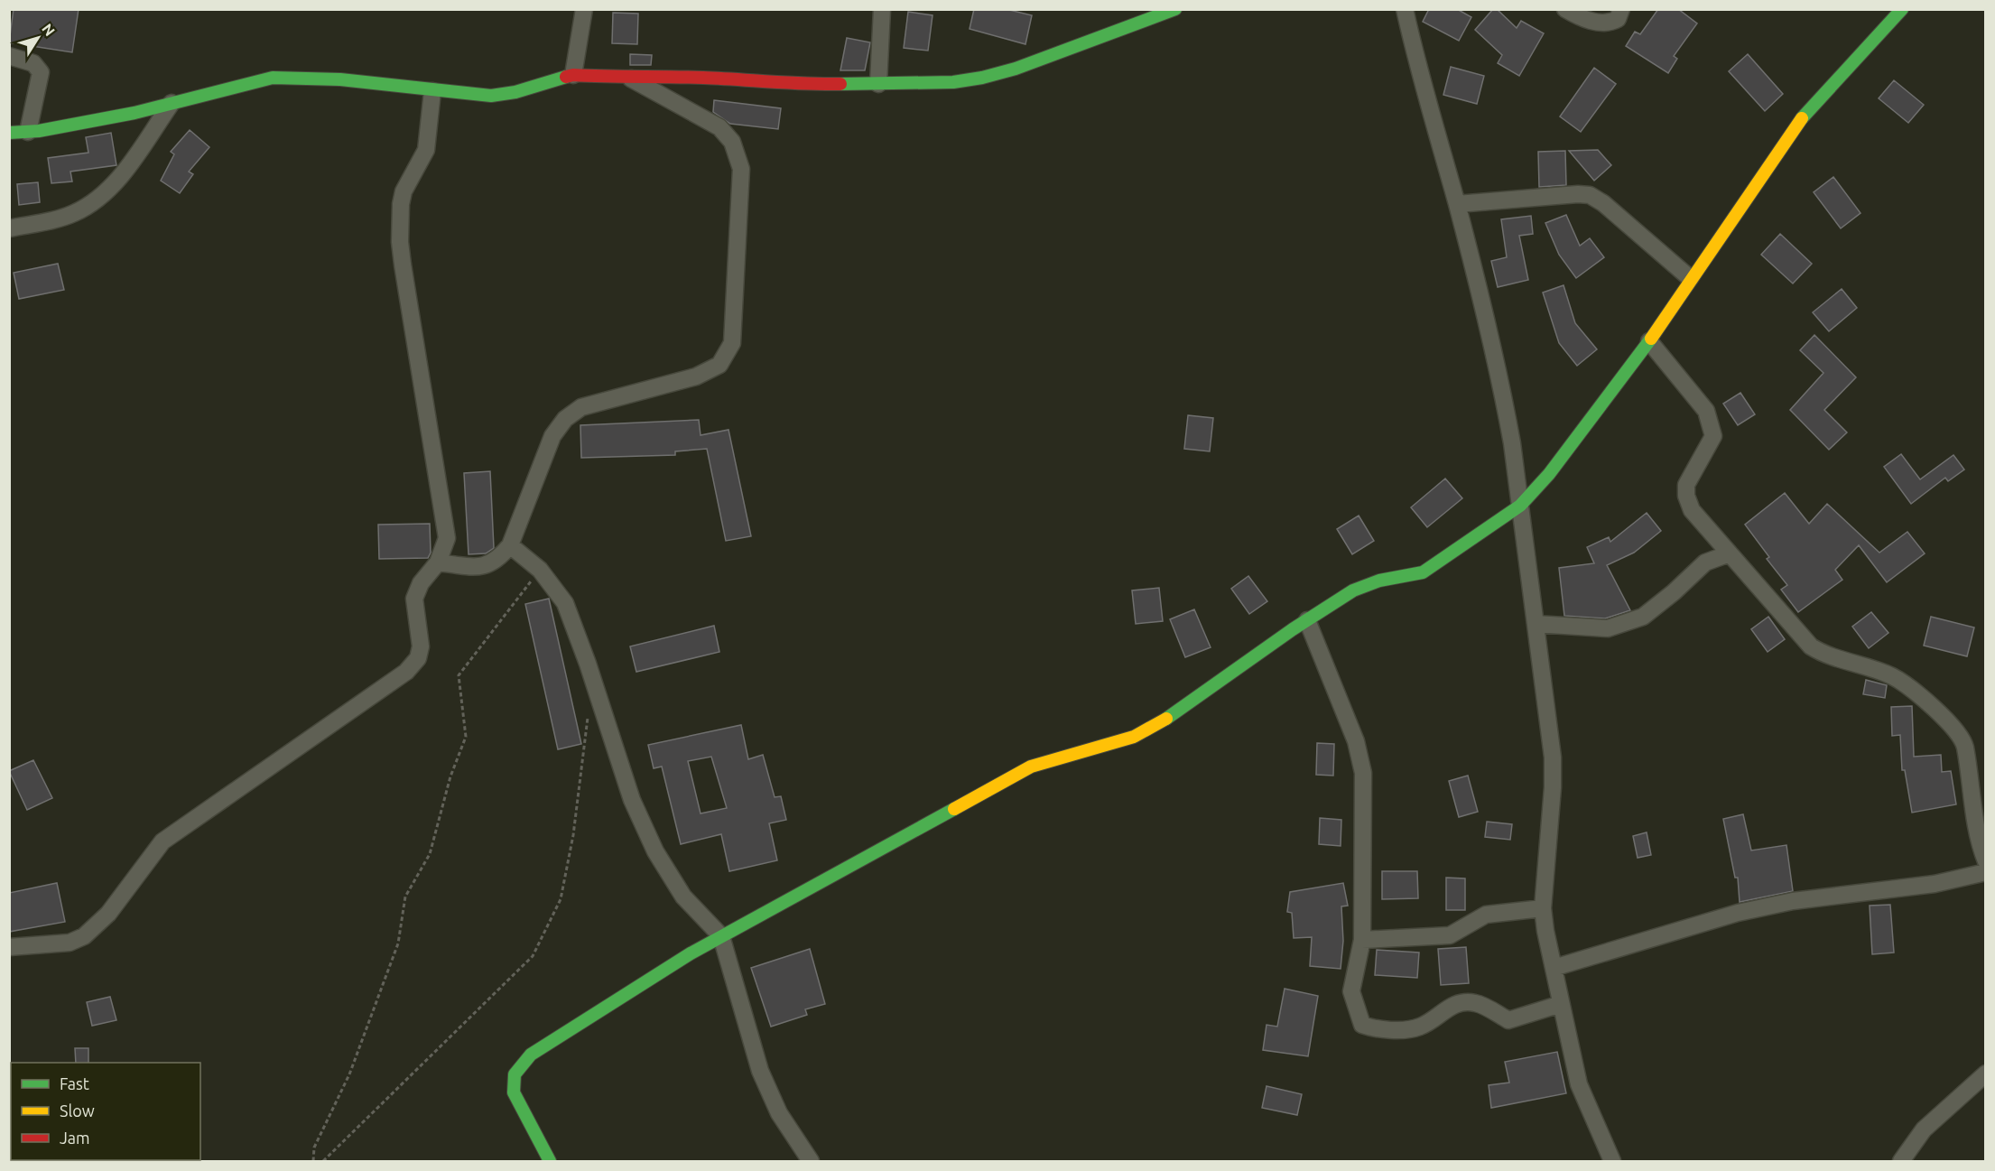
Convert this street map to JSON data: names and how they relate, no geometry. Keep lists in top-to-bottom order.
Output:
{
  "legend": ["Fast", "Slow", "Jam"],
  "north": "top right"
}
